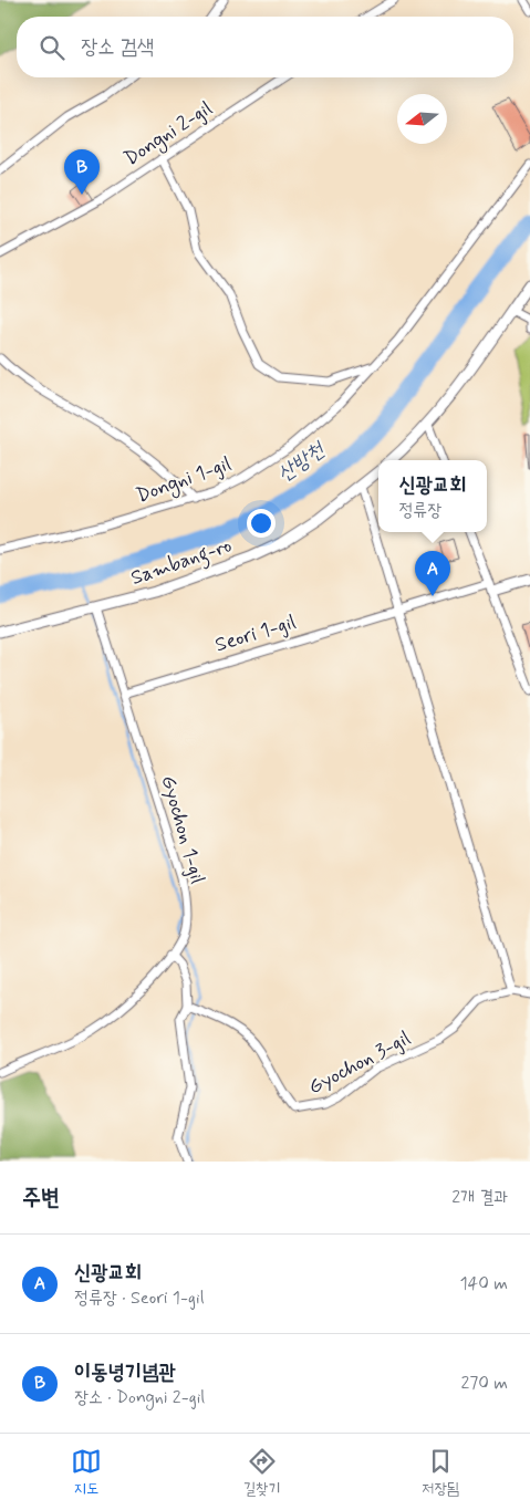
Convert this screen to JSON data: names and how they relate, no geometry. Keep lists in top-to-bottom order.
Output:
{
  "streets": {
    "street": [
      "Dongni 2-gil",
      "Dongni 1-gil",
      "Sambang-ro",
      "Seori 1-gil",
      "Gyochon 1-gil",
      "Gyochon 3-gil"
    ]
  },
  "crossings": [
    ["Dongni 2-gil", "Dongni 1-gil"],
    ["Sambang-ro", "Gyochon 1-gil"],
    ["Seori 1-gil", "Gyochon 1-gil"]
  ],
  "water": ["산방천"],
  "north": "left",
  "page": {
    "search": "장소 검색",
    "pins": ["B", "A"],
    "popup": ["신광교회", "정류장"],
    "heading": ["주변", "2개 결과"],
    "list": [
      {
        "mark": "A",
        "name": "신광교회",
        "note": "정류장 · Seori 1-gil",
        "value": "140 m"
      },
      {
        "mark": "B",
        "name": "이동녕기념관",
        "note": "장소 · Dongni 2-gil",
        "value": "270 m"
      }
    ],
    "nav": ["지도", "길찾기", "저장됨"]
  }
}
